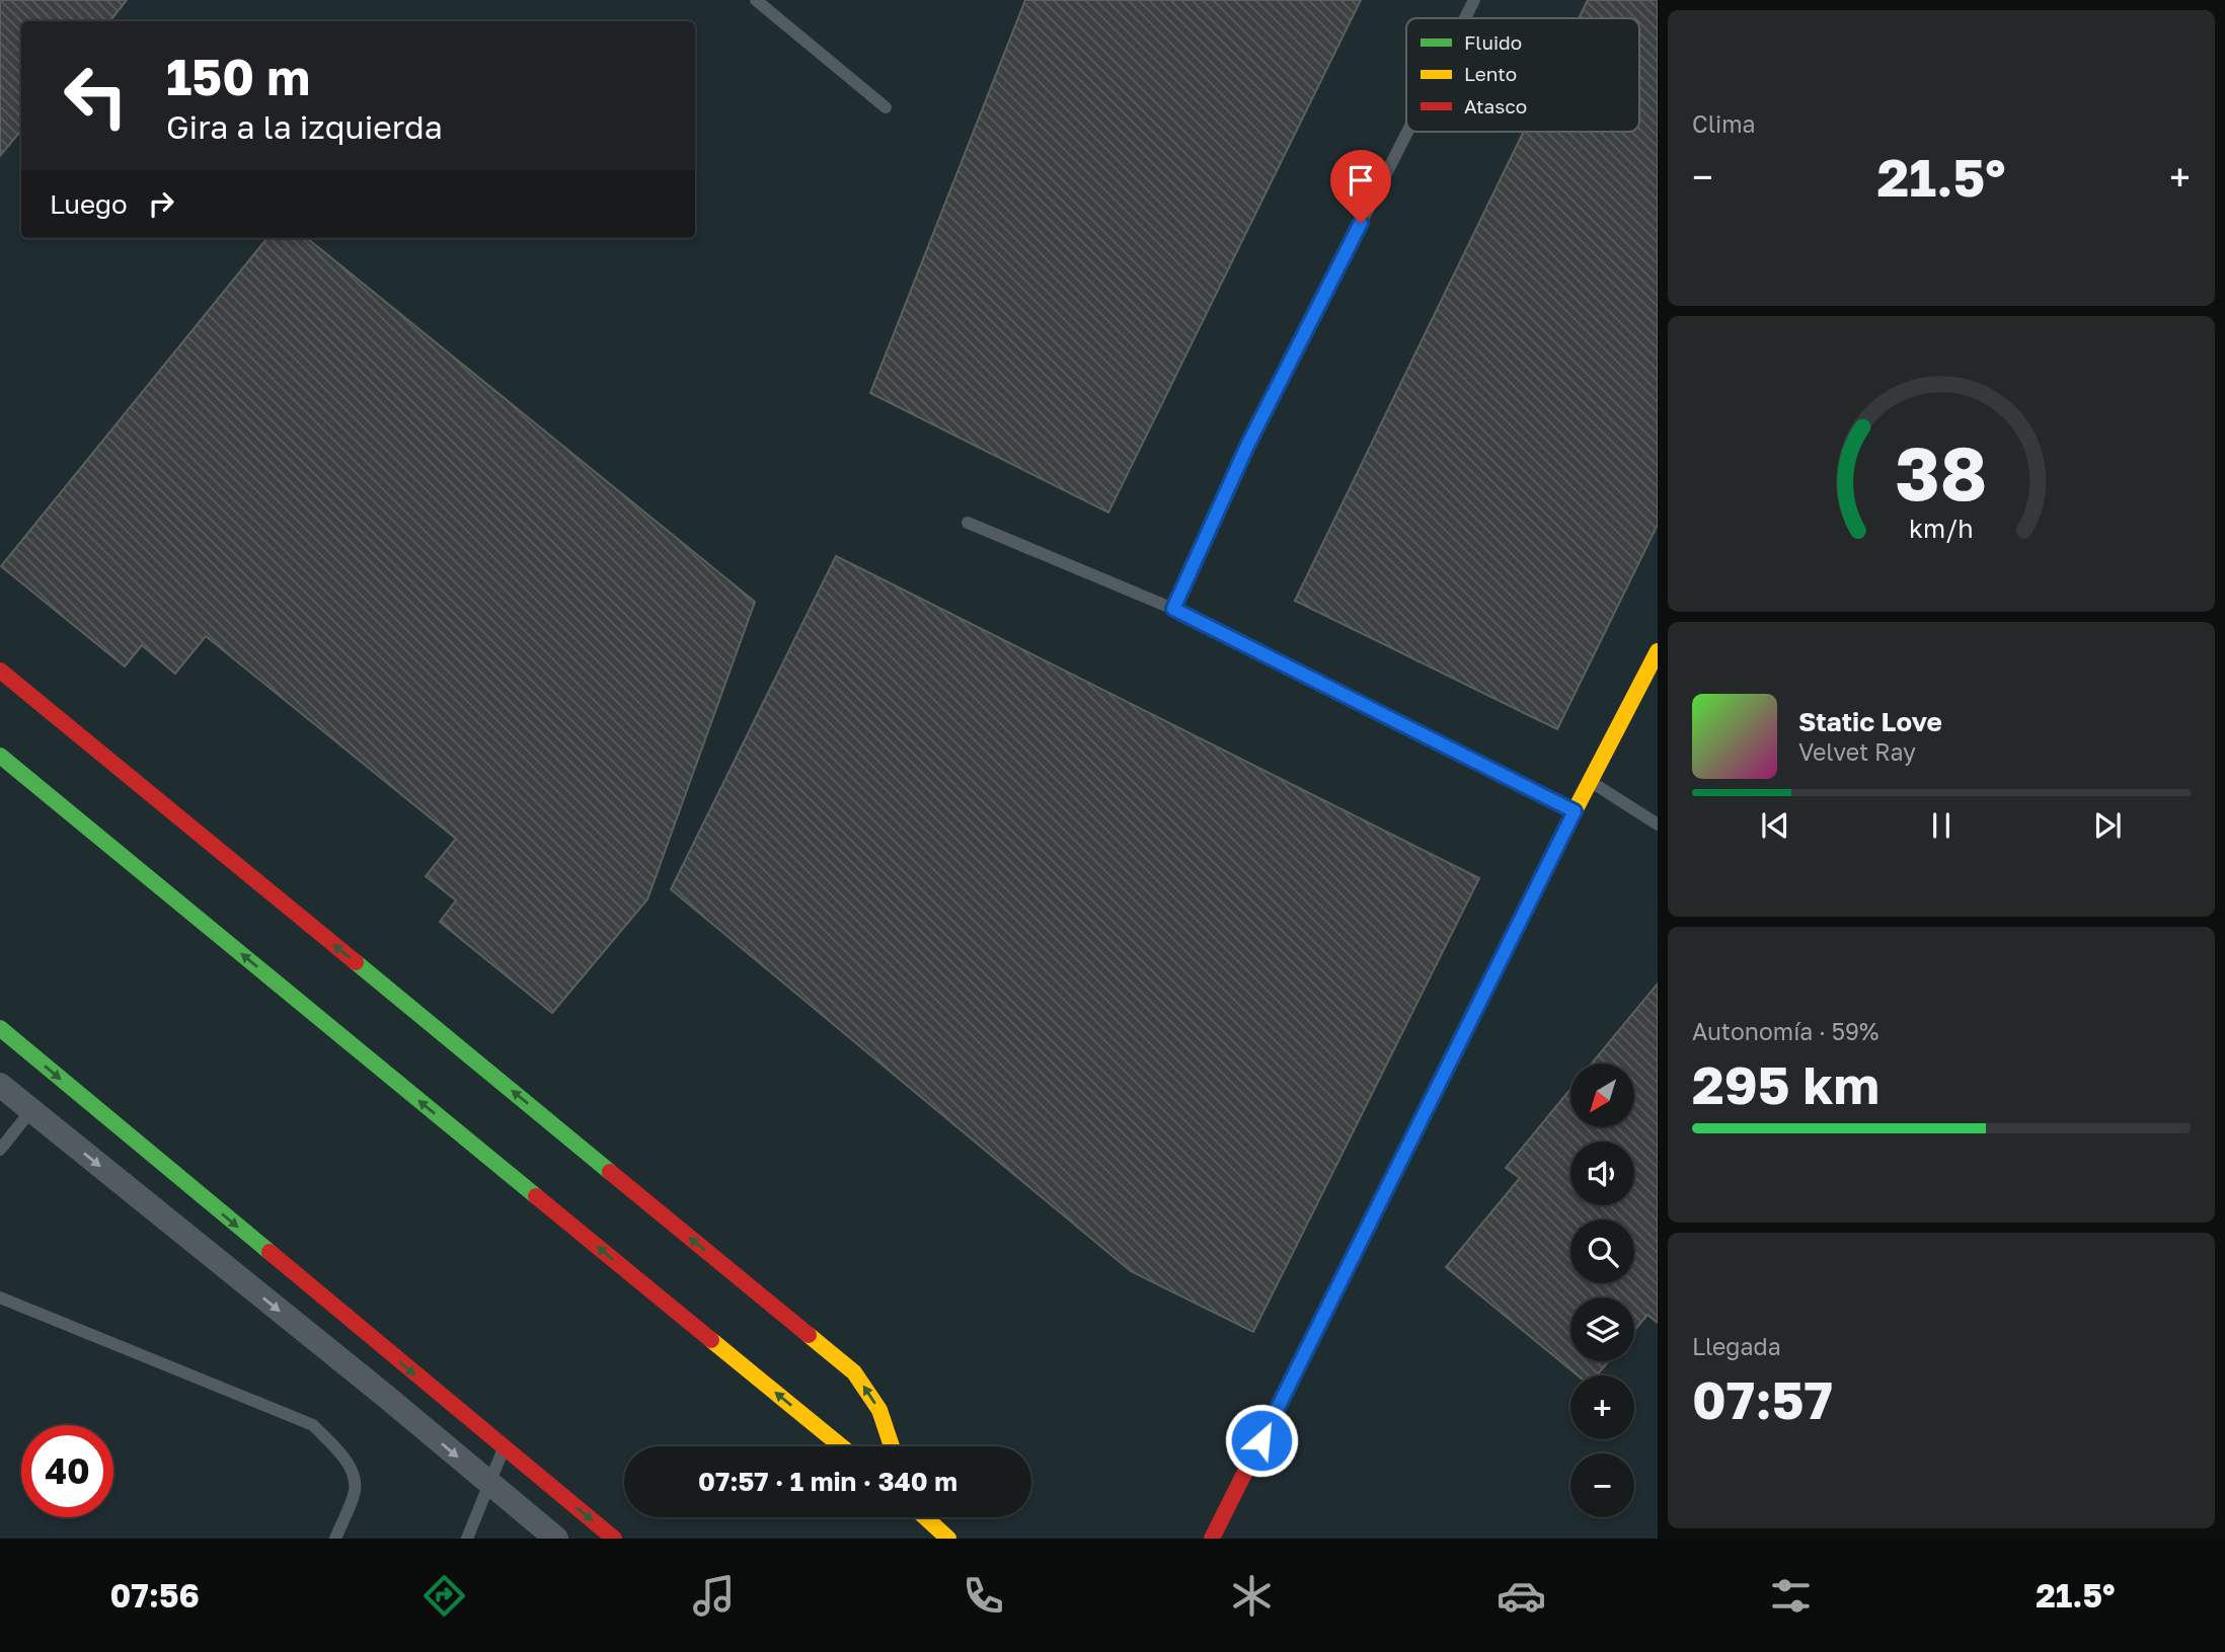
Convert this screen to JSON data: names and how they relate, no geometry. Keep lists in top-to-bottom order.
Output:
{
  "legend": ["Fluido", "Lento", "Atasco"],
  "north": "bottom left",
  "page": {
    "tile": [
      "Clima",
      ["Autonomía · 59%", "295 km"],
      ["Llegada", "07:57"]
    ],
    "turn": ["150 m", "Gira a la izquierda"],
    "heat": ["−", "21.5°", "+"],
    "then": "Luego",
    "song": ["Static Love", "Velvet Ray"],
    "map_buttons": ["+", "−"],
    "limit": "40",
    "trip": "07:57 · 1 min · 340 m",
    "tabs": ["07:56", "21.5°"],
    "gauge": ["38", "km/h"]
  }
}
